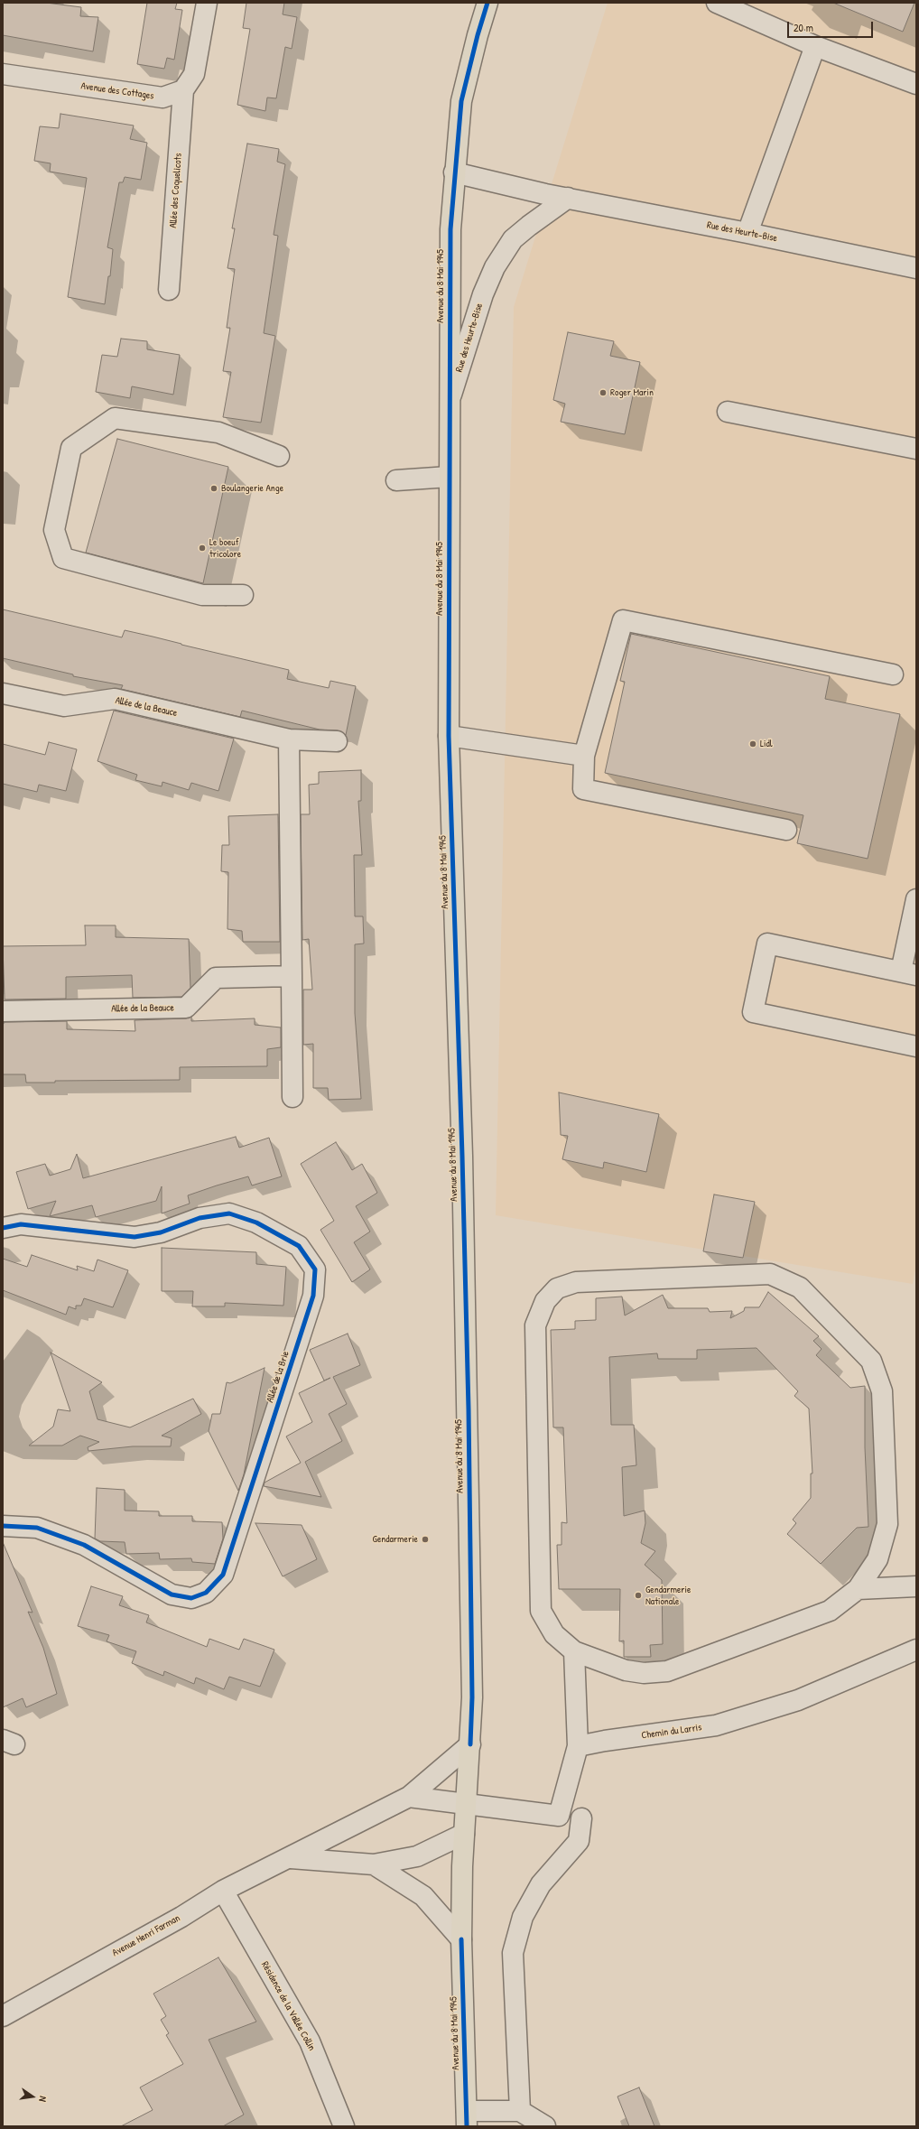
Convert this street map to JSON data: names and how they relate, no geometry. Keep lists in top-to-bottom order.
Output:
{
  "streets": {
    "main road": ["Avenue du 8 Mai 1945"],
    "street": [
      "Avenue des Cottages",
      "Allée des Coquelicots",
      "Rue des Heurte-Bise",
      "Allée de la Beauce",
      "Allée de la Brie",
      "Chemin du Larris",
      "Avenue Henri Farman",
      "Résidence de la Vallée Collin"
    ]
  },
  "crossings": [
    ["Avenue des Cottages", "Allée des Coquelicots"],
    ["Rue des Heurte-Bise", "Avenue du 8 Mai 1945"],
    ["Avenue du 8 Mai 1945", "Avenue Henri Farman"],
    ["Avenue Henri Farman", "Résidence de la Vallée Collin"]
  ],
  "places": [
    "Roger Marin",
    "Boulangerie Ange",
    "Le boeuf tricolore",
    "Lidl",
    "Gendarmerie",
    "Gendarmerie Nationale"
  ],
  "scale_bar": "20 m",
  "north": "right"
}
